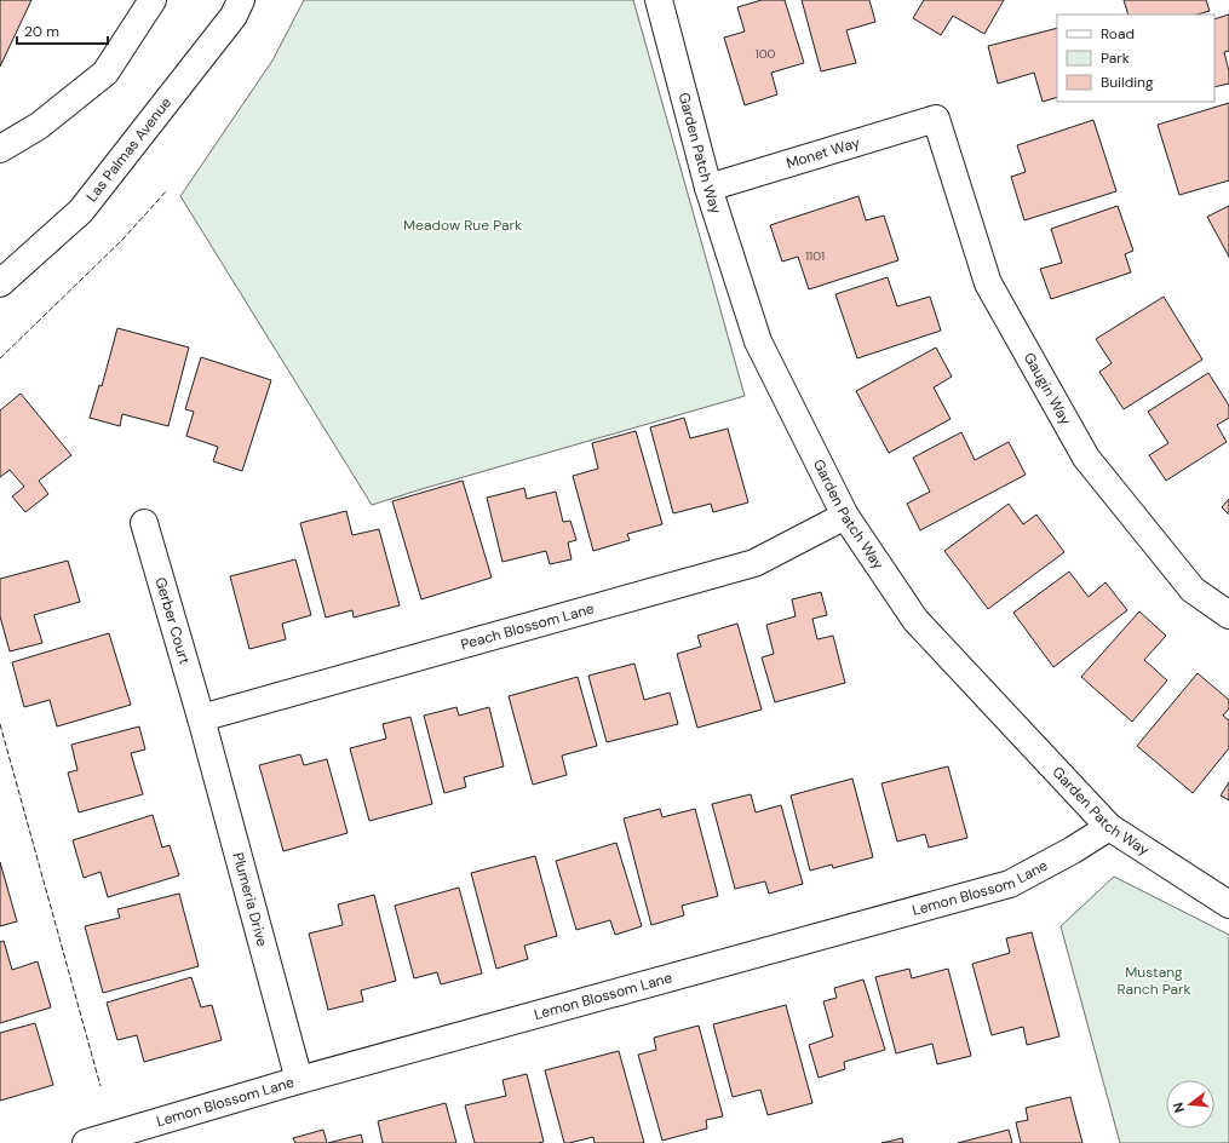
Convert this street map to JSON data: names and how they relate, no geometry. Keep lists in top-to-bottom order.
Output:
{
  "streets": {
    "street": [
      "Las Palmas Avenue",
      "Monet Way",
      "Garden Patch Way",
      "Gaugin Way",
      "Gerber Court",
      "Peach Blossom Lane",
      "Lemon Blossom Lane",
      "Plumeria Drive"
    ]
  },
  "crossings": [
    ["Monet Way", "Garden Patch Way"],
    ["Monet Way", "Gaugin Way"],
    ["Garden Patch Way", "Peach Blossom Lane"],
    ["Garden Patch Way", "Lemon Blossom Lane"],
    ["Gerber Court", "Peach Blossom Lane"],
    ["Gerber Court", "Plumeria Drive"],
    ["Peach Blossom Lane", "Plumeria Drive"],
    ["Lemon Blossom Lane", "Plumeria Drive"]
  ],
  "parks": ["Meadow Rue Park", "Mustang Ranch Park"],
  "house_numbers": ["100", "1101"],
  "legend": ["Road", "Park", "Building"],
  "scale_bar": "20 m",
  "north": "left"
}
